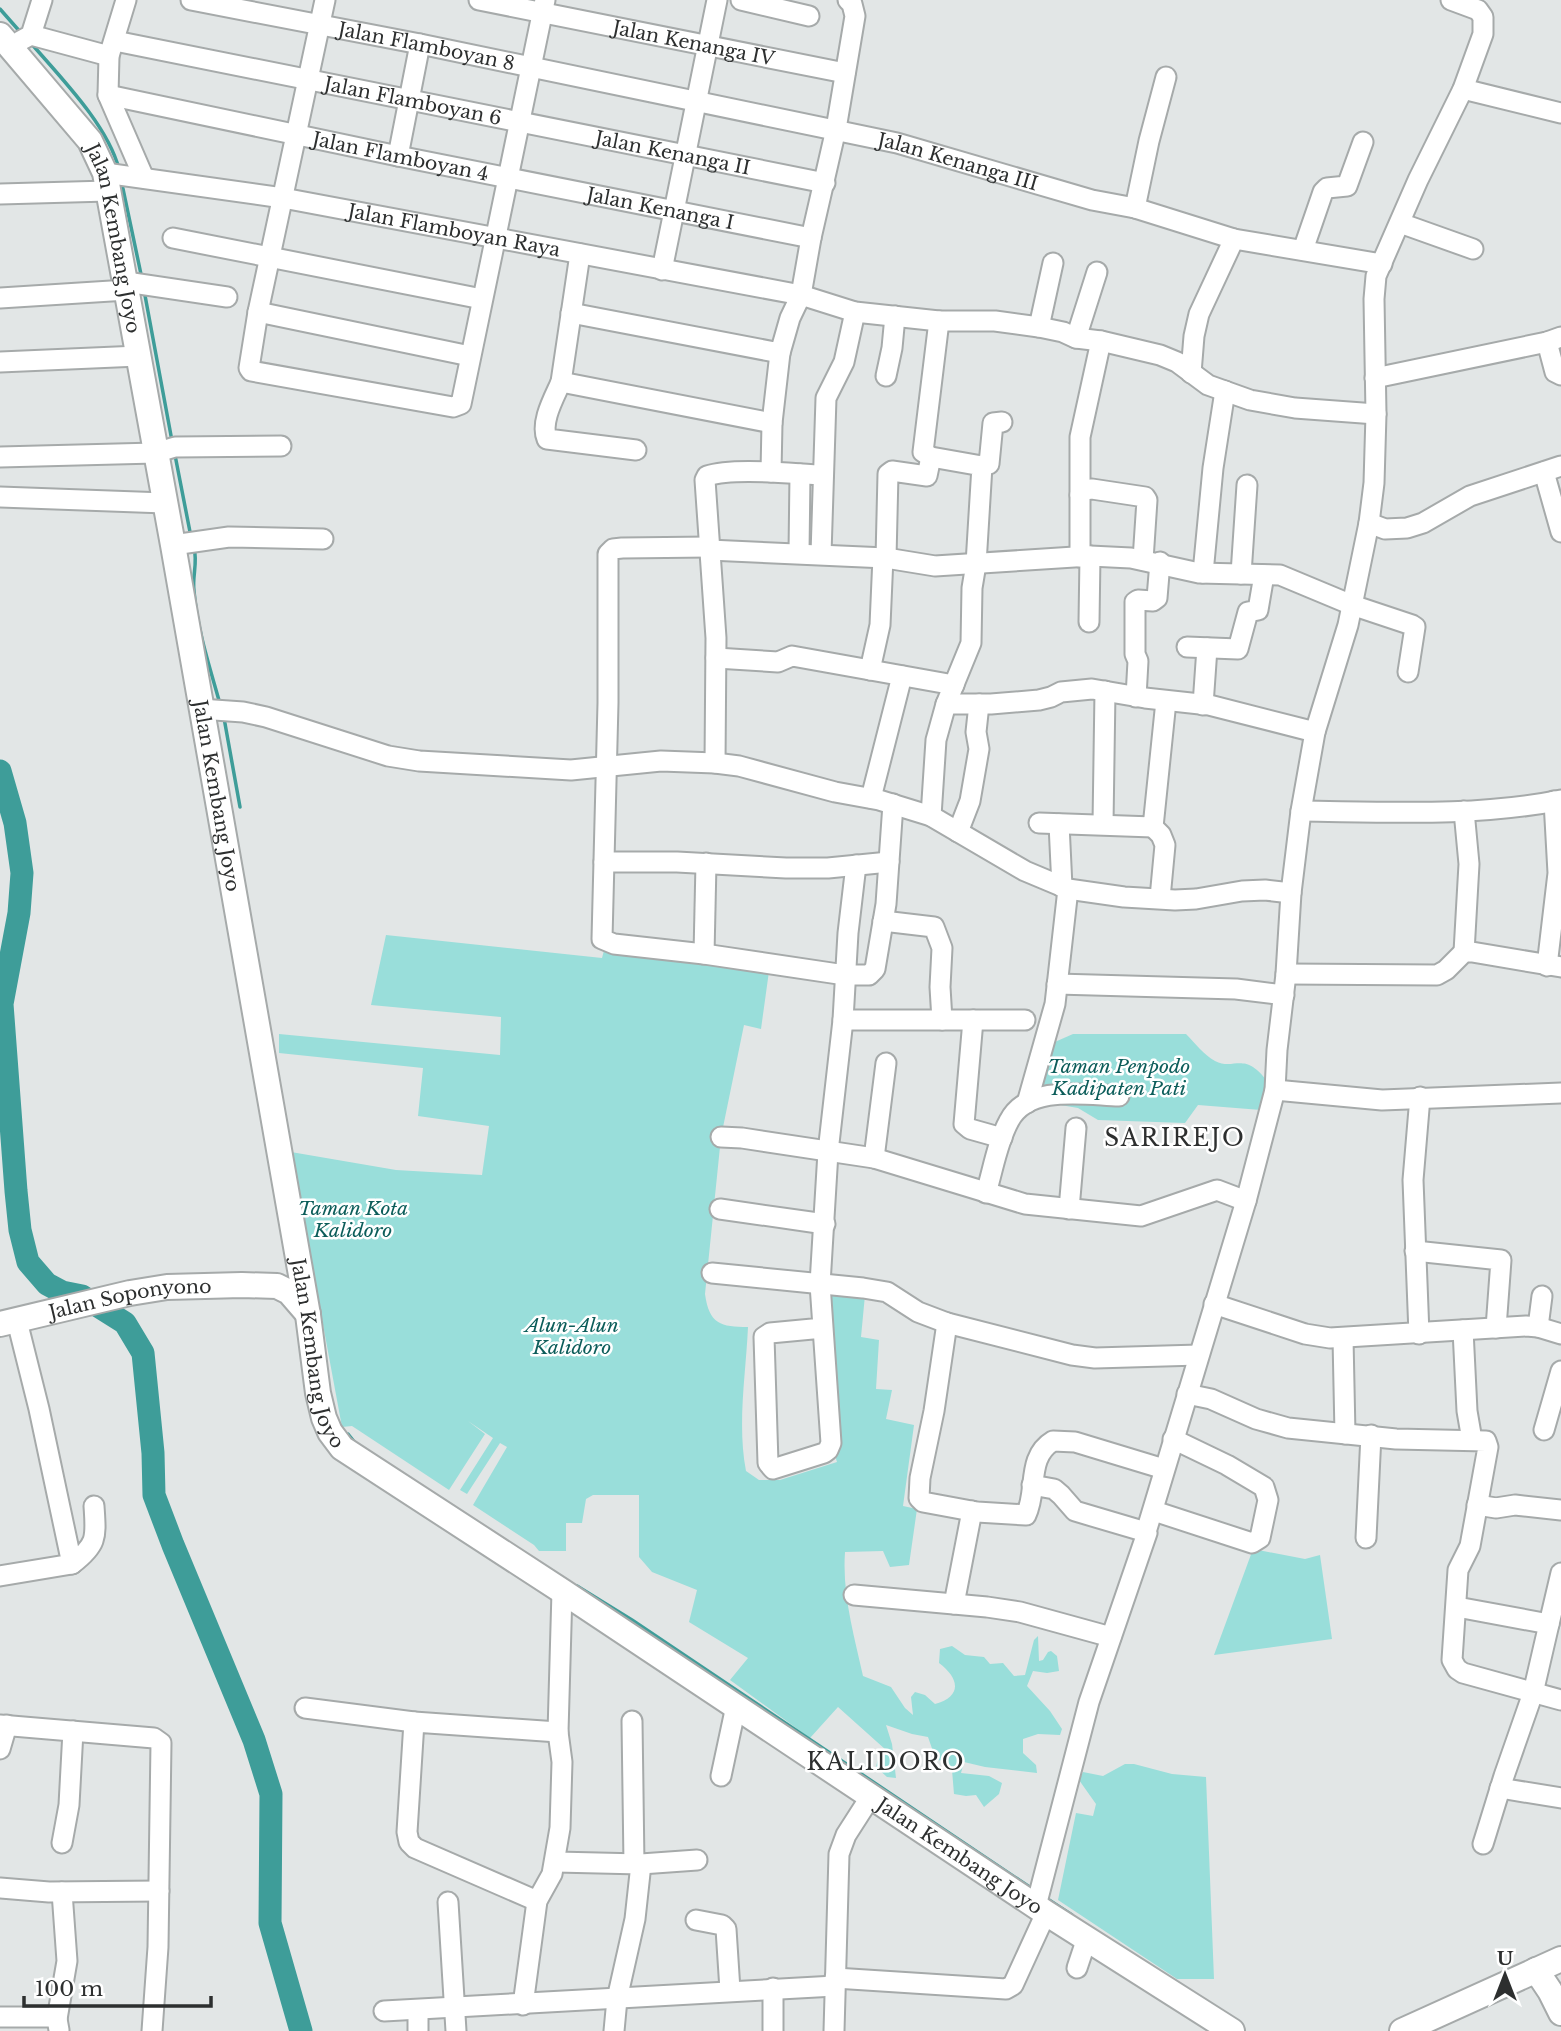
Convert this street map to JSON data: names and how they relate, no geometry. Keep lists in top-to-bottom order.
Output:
{
  "streets": {
    "main road": ["Jalan Kembang Joyo", "Jalan Soponyono"],
    "street": [
      "Jalan Kenanga IV",
      "Jalan Flamboyan 8",
      "Jalan Flamboyan 6",
      "Jalan Kenanga II",
      "Jalan Flamboyan 4",
      "Jalan Kenanga III",
      "Jalan Kenanga I",
      "Jalan Flamboyan Raya"
    ]
  },
  "crossings": [
    ["Jalan Flamboyan 8", "Jalan Kenanga III"],
    ["Jalan Flamboyan 6", "Jalan Kenanga II"],
    ["Jalan Flamboyan 6", "Jalan Kembang Joyo"],
    ["Jalan Flamboyan 4", "Jalan Kenanga I"],
    ["Jalan Flamboyan Raya", "Jalan Kembang Joyo"]
  ],
  "districts": ["SARIREJO", "KALIDORO"],
  "parks": ["Taman Penpodo Kadipaten Pati", "Taman Kota Kalidoro", "Alun-Alun Kalidoro"],
  "scale_bar": "100 m",
  "north": "top"
}
